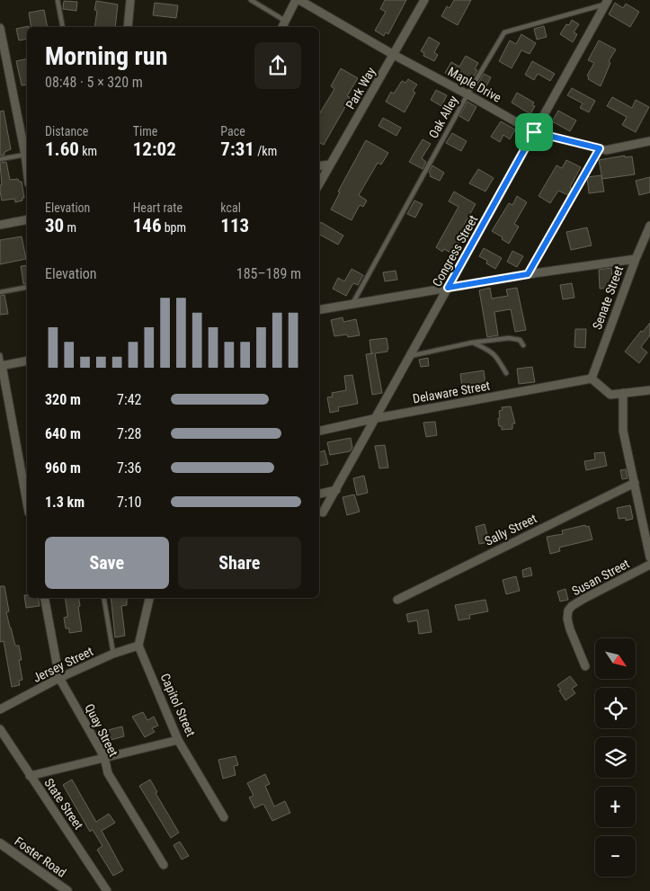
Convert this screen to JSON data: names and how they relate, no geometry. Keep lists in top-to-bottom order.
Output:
{
  "streets": {
    "street": [
      "Maple Drive",
      "Park Way",
      "Congress Street",
      "Senate Street",
      "Delaware Street",
      "Sally Street",
      "Susan Street",
      "Jersey Street",
      "Capitol Street",
      "Quay Street",
      "State Street",
      "Foster Road"
    ],
    "lane": ["Oak Alley"]
  },
  "crossings": [
    ["Maple Drive", "Park Way"],
    ["Maple Drive", "Oak Alley"],
    ["Maple Drive", "Congress Street"],
    ["Oak Alley", "Congress Street"],
    ["Congress Street", "Delaware Street"],
    ["Senate Street", "Delaware Street"],
    ["Jersey Street", "Capitol Street"],
    ["Jersey Street", "Quay Street"]
  ],
  "north": "bottom right",
  "page": {
    "heading": ["Morning run", "08:48 · 5 × 320 m"],
    "stats": [
      ["Distance", "1.60 km"],
      ["Time", "12:02"],
      ["Pace", "7:31 /km"],
      ["Elevation", "30 m"],
      ["Heart rate", "146 bpm"],
      ["kcal", "113"]
    ],
    "chart": ["Elevation", "185–189 m"],
    "list": [
      {
        "name": "320 m",
        "note": "7:42"
      },
      {
        "name": "640 m",
        "note": "7:28"
      },
      {
        "name": "960 m",
        "note": "7:36"
      },
      {
        "name": "1.3 km",
        "note": "7:10"
      }
    ],
    "buttons": ["Save", "Share"],
    "map_buttons": ["+", "−"]
  }
}
